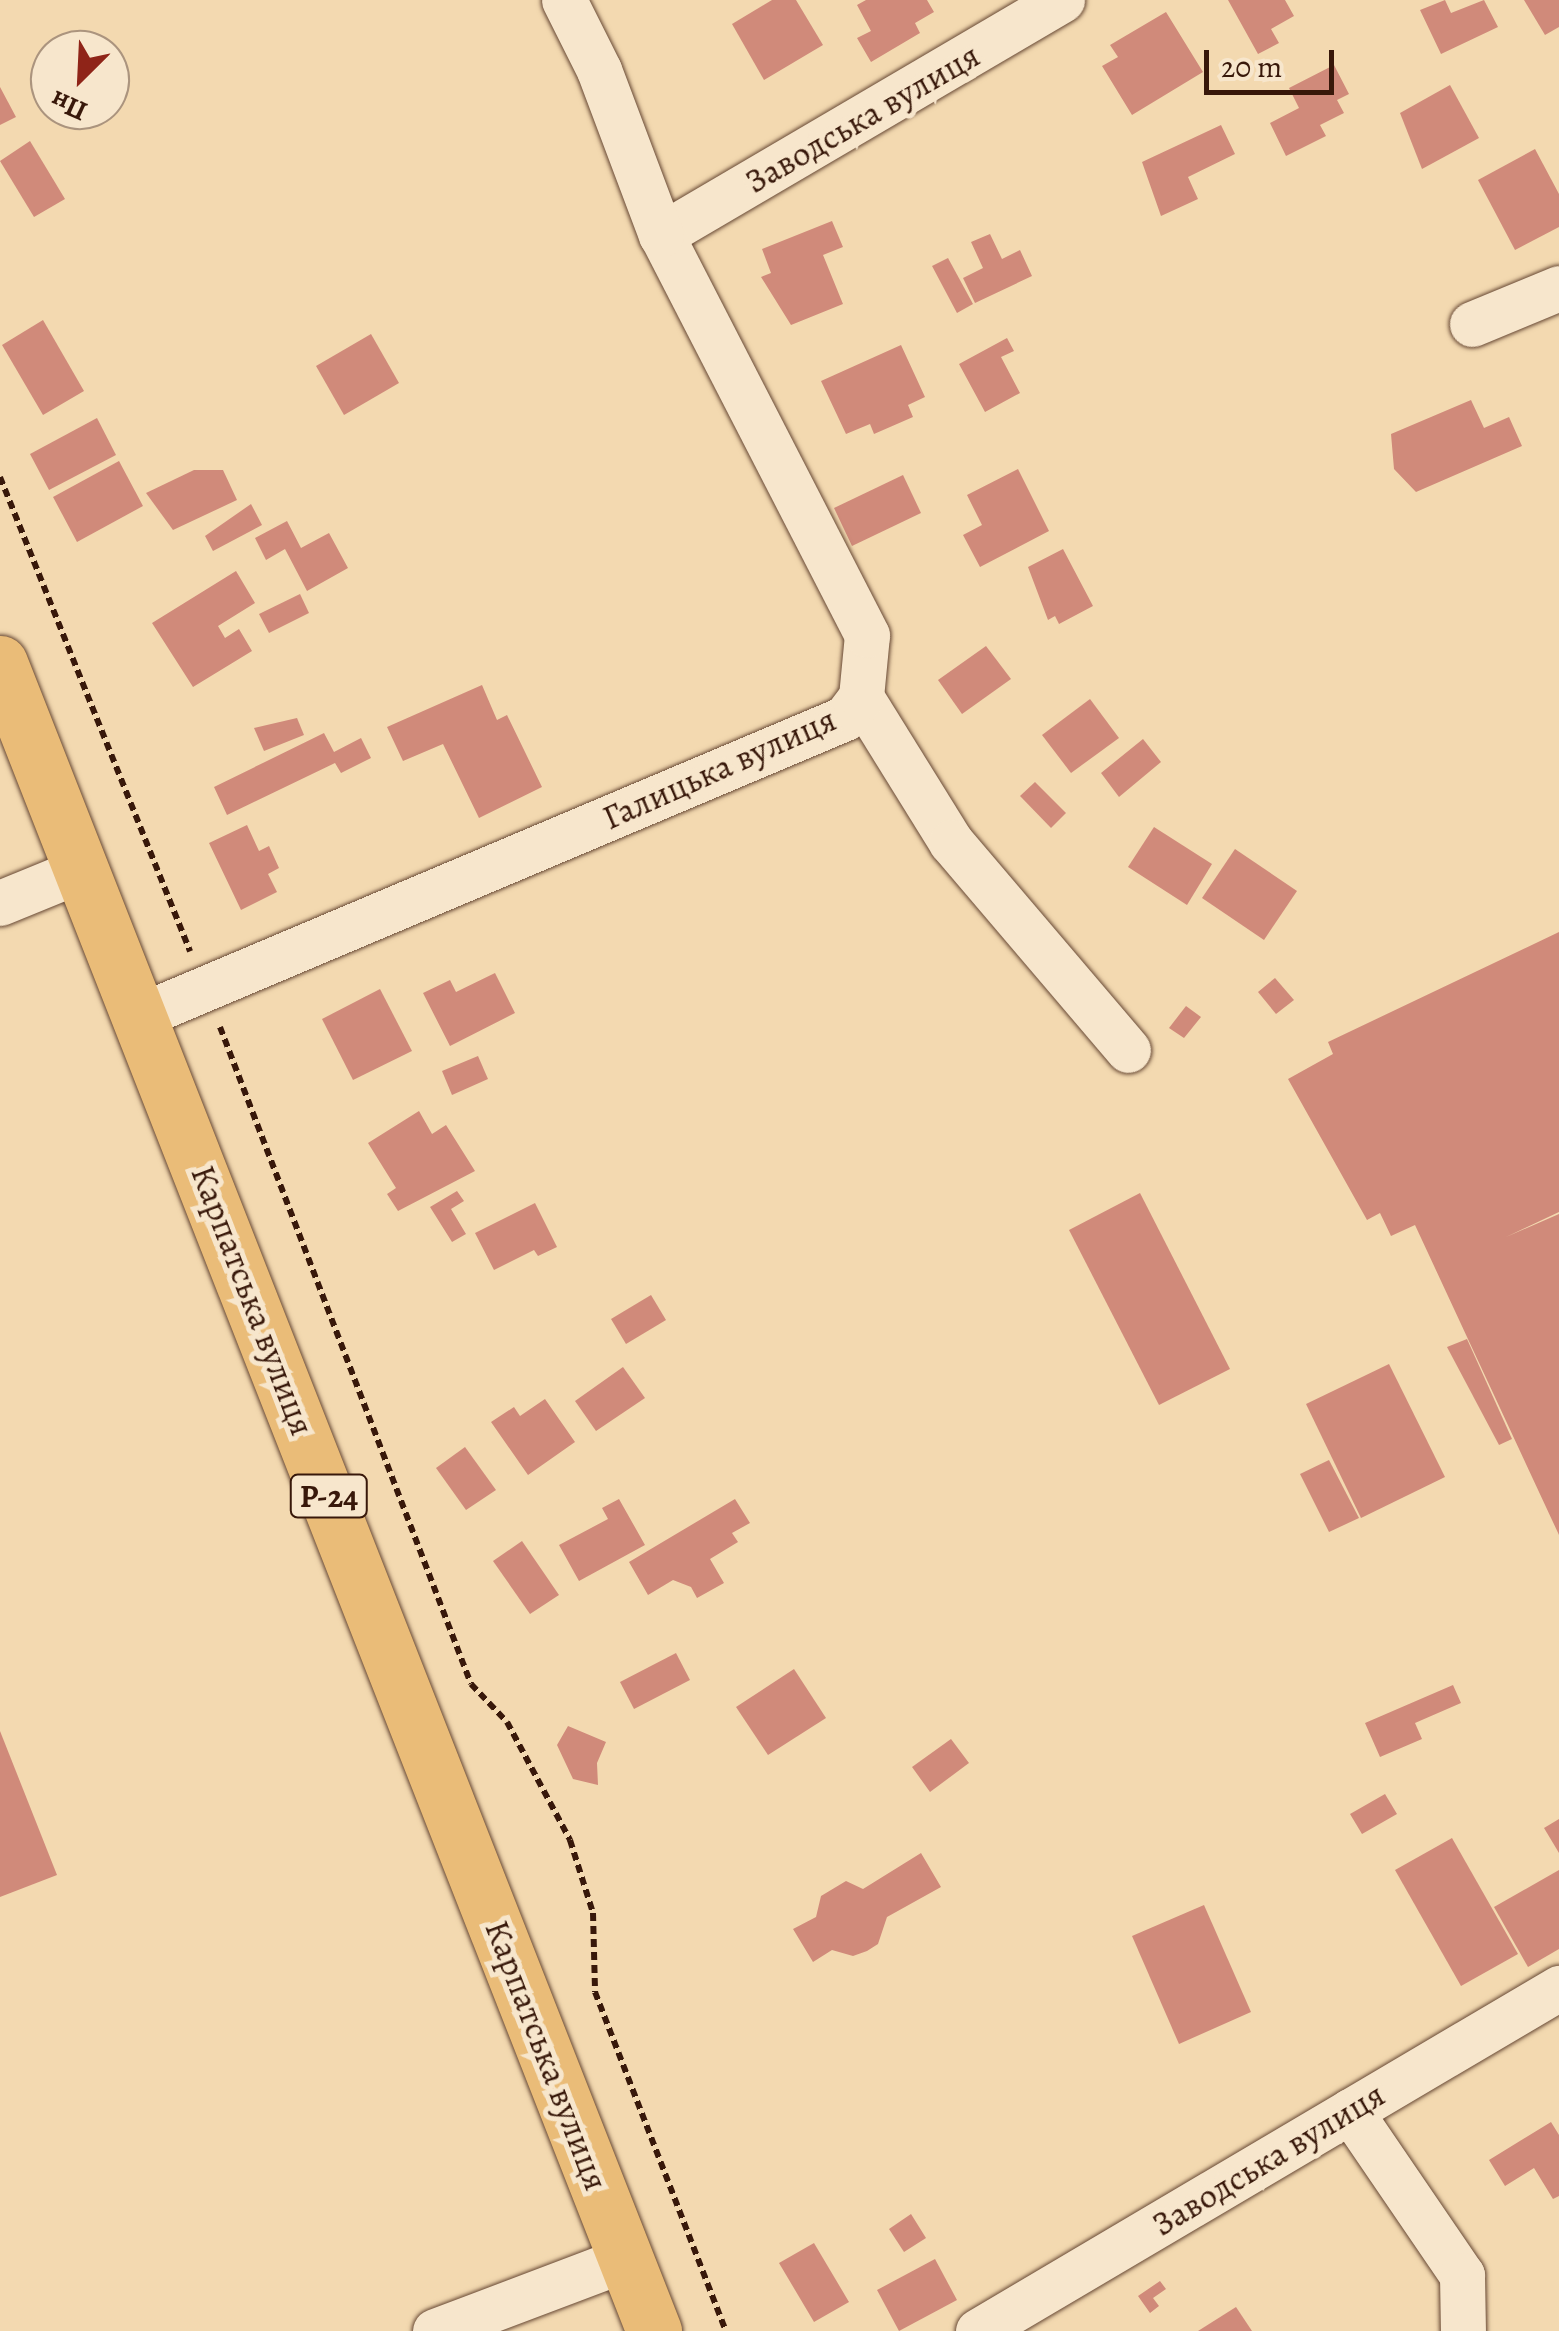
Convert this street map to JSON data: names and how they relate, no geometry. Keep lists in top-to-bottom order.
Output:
{
  "streets": {
    "main road": ["Карпатська вулиця", "Р-24"],
    "street": ["Заводська вулиця", "Галицька вулиця"]
  },
  "crossings": [
    ["Заводська вулиця", "Галицька вулиця"],
    ["Галицька вулиця", "Карпатська вулиця"]
  ],
  "scale_bar": "20 m",
  "north": "bottom left"
}
